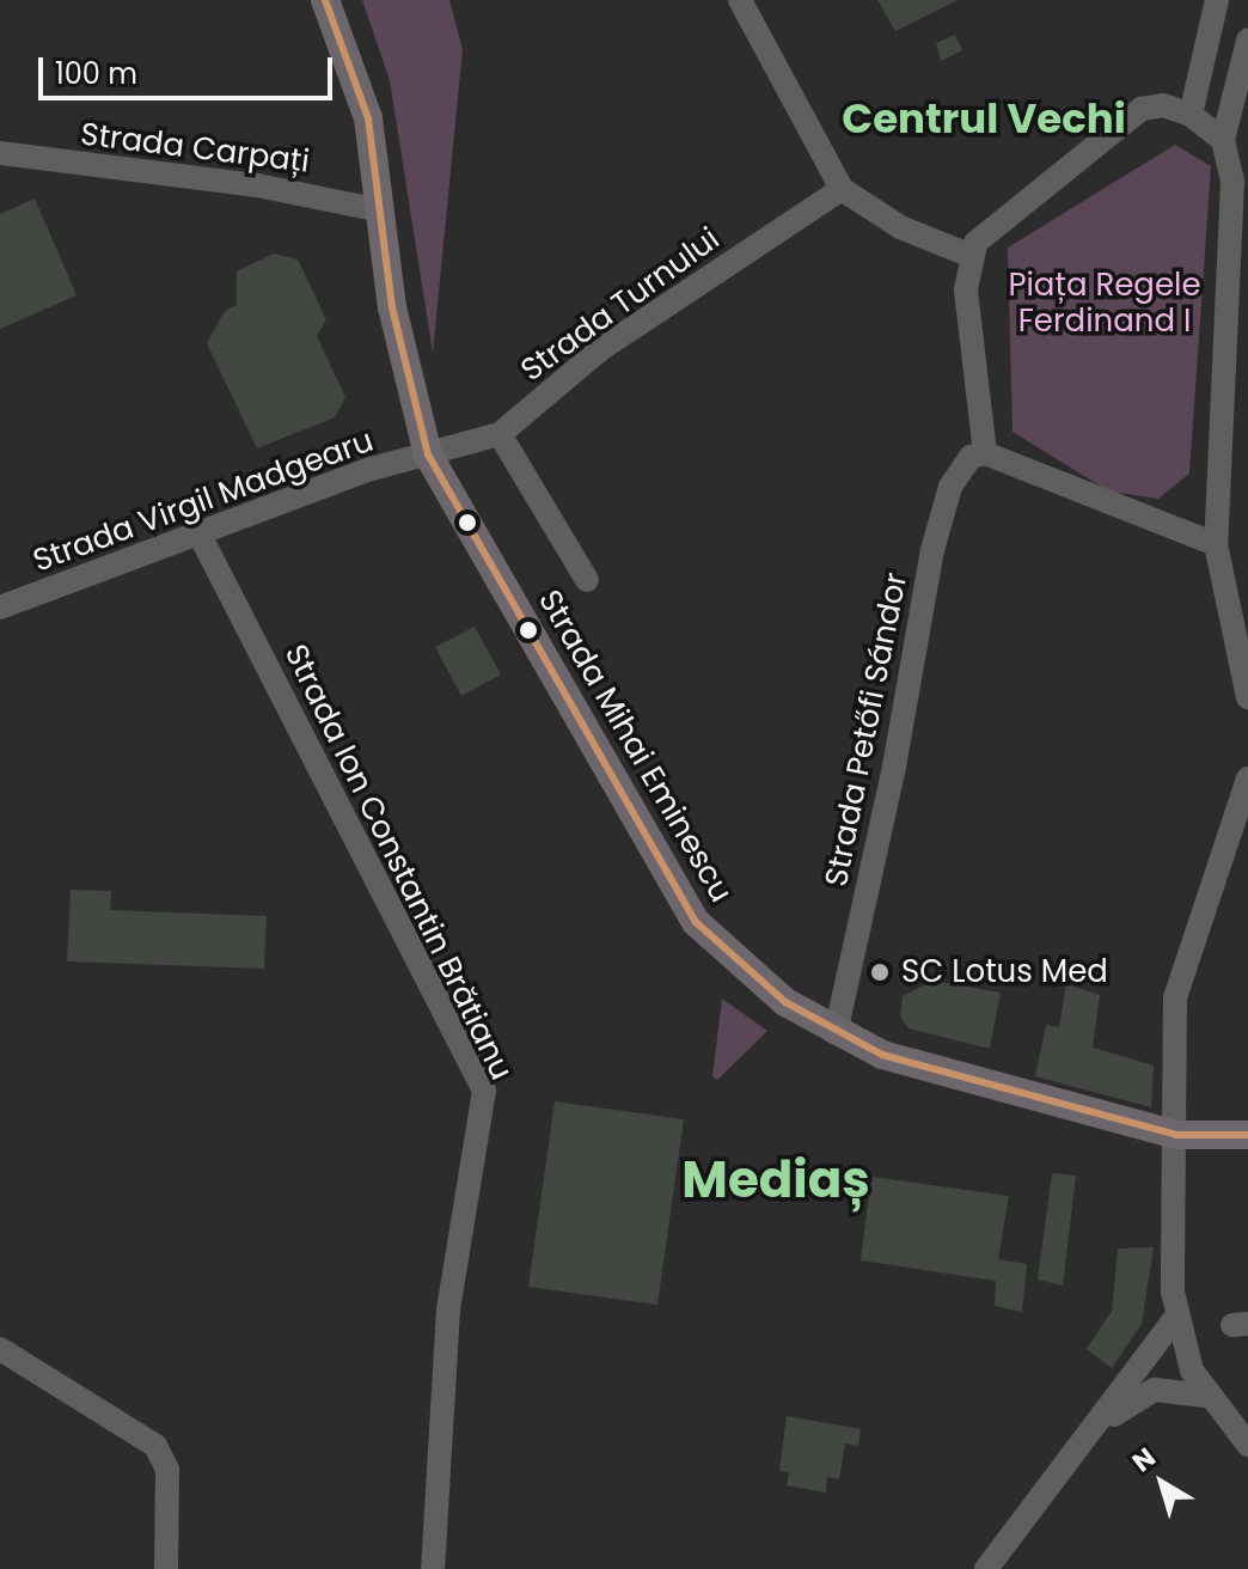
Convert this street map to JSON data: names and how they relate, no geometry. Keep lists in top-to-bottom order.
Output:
{
  "streets": {
    "main road": ["Strada Mihai Eminescu"],
    "street": [
      "Strada Carpați",
      "Strada Turnului",
      "Strada Virgil Madgearu",
      "Strada Petőfi Sándor",
      "Strada Ion Constantin Brătianu"
    ]
  },
  "crossings": [
    ["Strada Carpați", "Strada Mihai Eminescu"],
    ["Strada Turnului", "Strada Virgil Madgearu"],
    ["Strada Turnului", "Strada Mihai Eminescu"],
    ["Strada Virgil Madgearu", "Strada Mihai Eminescu"],
    ["Strada Virgil Madgearu", "Strada Ion Constantin Brătianu"],
    ["Strada Petőfi Sándor", "Strada Mihai Eminescu"]
  ],
  "districts": ["Centrul Vechi", "Mediaș"],
  "parks": ["Piața Regele Ferdinand I"],
  "places": ["SC Lotus Med"],
  "scale_bar": "100 m",
  "north": "top left"
}
